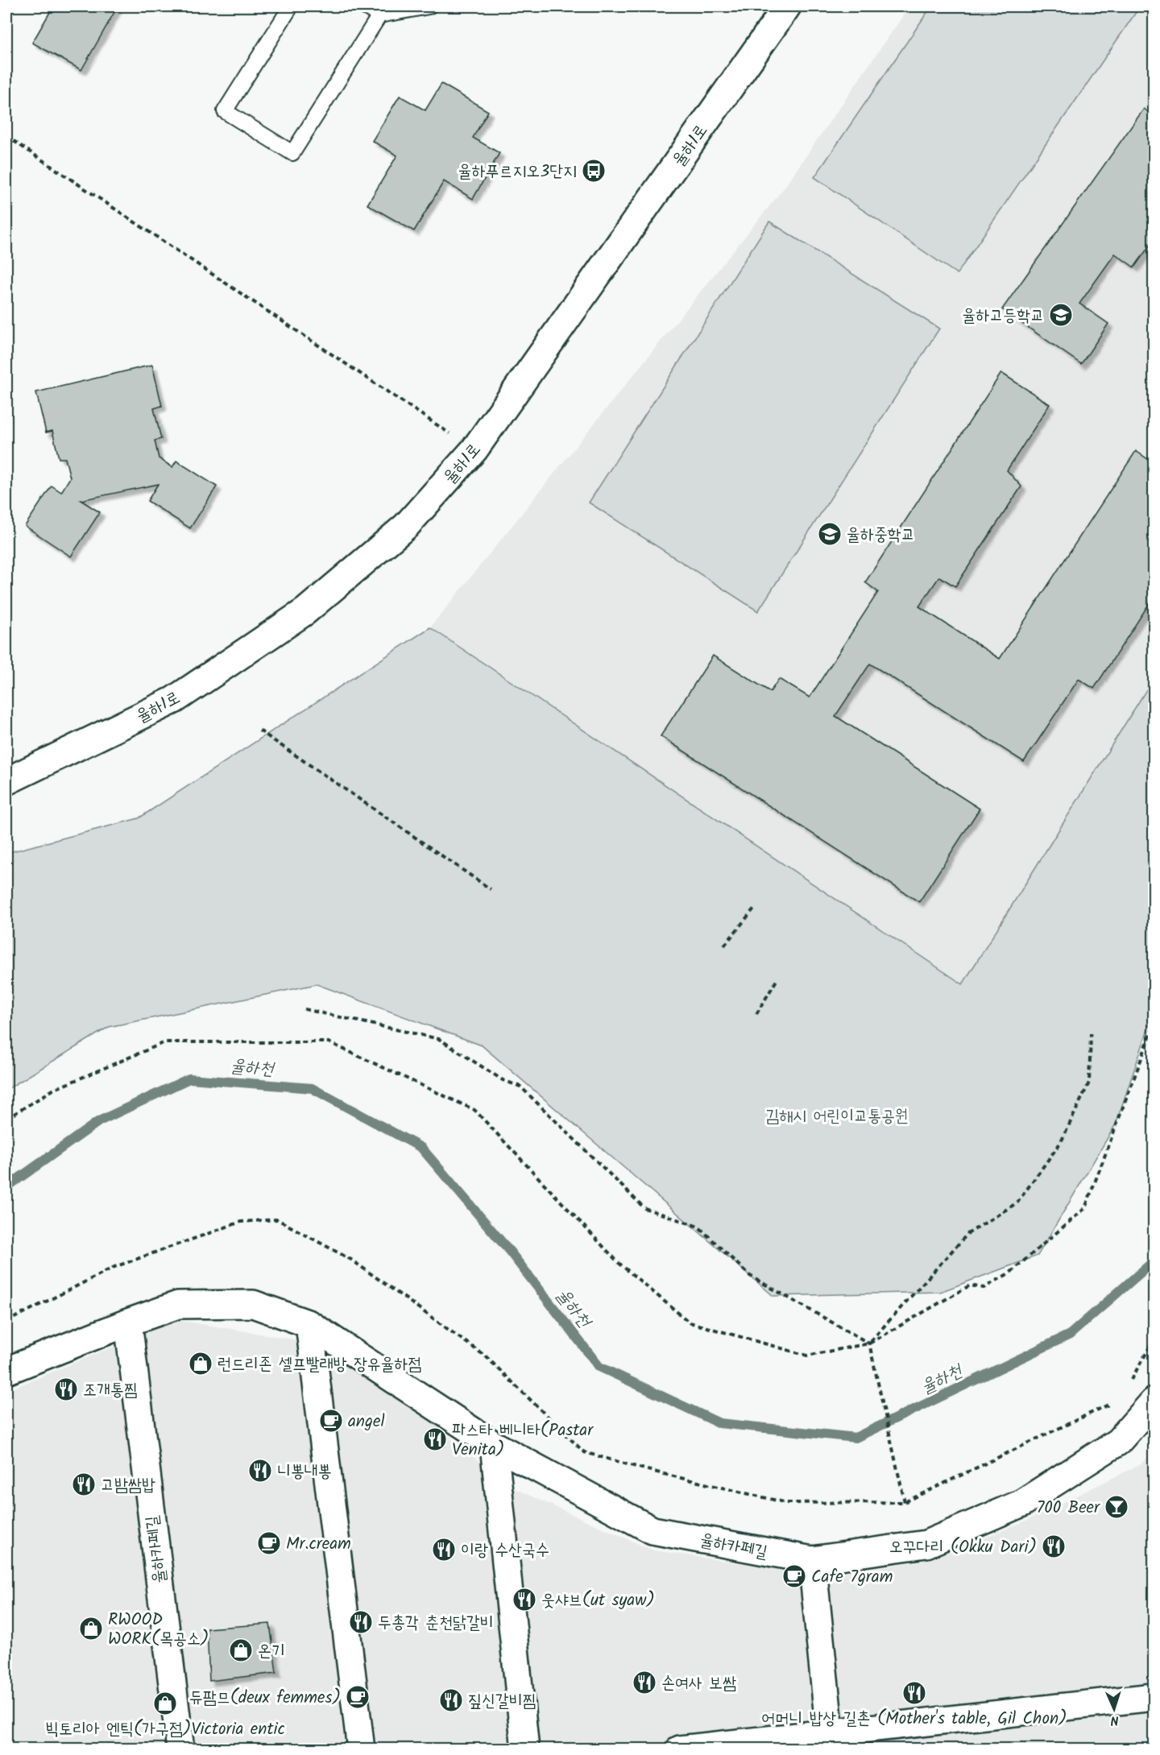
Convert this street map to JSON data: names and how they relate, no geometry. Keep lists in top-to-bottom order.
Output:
{
  "streets": {
    "street": ["율하1로", "율하카페길"]
  },
  "water": ["율하천"],
  "parks": ["김해시 어린이교통공원"],
  "places": {
    "bus stop": ["율하푸르지오3단지"],
    "school or university": ["율하고등학교", "율하중학교"],
    "shop": [
      "런드리존 셀프빨래방 장유율하점",
      "RWOOD WORK(목공소)",
      "온기",
      "빅토리아 엔틱(가구점)Victoria entic"
    ],
    "restaurant": [
      "조개통찜",
      "파스타 베니타(Pastar Venita)",
      "니뽕내뽕",
      "고밤쌈밥",
      "오꾸다리 (Okku Dari)",
      "이랑 수산국수",
      "웃샤브(ut syaw)",
      "두총각 춘천닭갈비",
      "손여사 보쌈",
      "어머니 밥상 길촌 (Mother's table, Gil Chon)",
      "짚신갈비찜"
    ],
    "cafe": [
      "angel",
      "Mr.cream",
      "Cafe 7gram",
      "듀팜므(deux femmes)"
    ],
    "bar": ["700 Beer"]
  },
  "north": "bottom"
}
